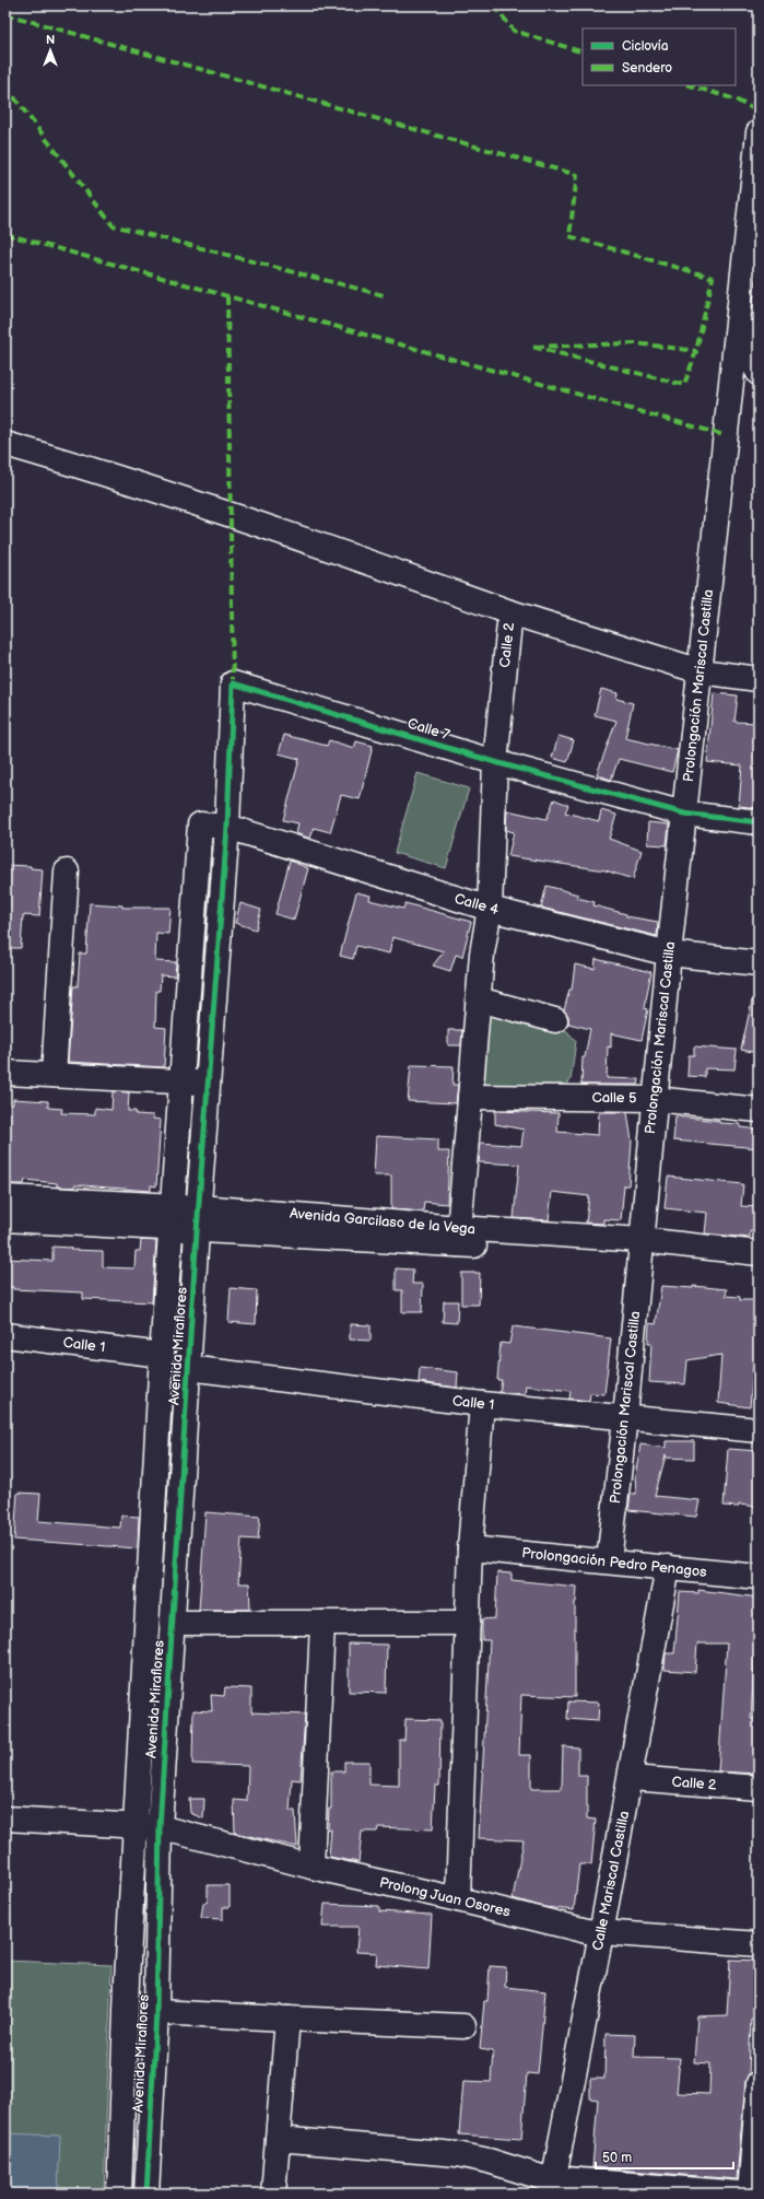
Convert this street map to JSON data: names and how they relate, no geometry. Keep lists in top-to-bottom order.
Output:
{
  "streets": {
    "street": [
      "Calle 2",
      "Prolongación Mariscal Castilla",
      "Calle 7",
      "Calle 4",
      "Calle 5",
      "Avenida Garcilaso de la Vega",
      "Calle 1",
      "Avenida Miraflores",
      "Prolongación Pedro Penagos",
      "Calle Mariscal Castilla",
      "Prolong Juan Osores"
    ]
  },
  "crossings": [
    ["Calle 2", "Prolongación Mariscal Castilla"],
    ["Calle 2", "Calle 7"],
    ["Calle 2", "Calle 4"],
    ["Calle 2", "Calle 5"],
    ["Calle 2", "Avenida Garcilaso de la Vega"],
    ["Calle 2", "Calle Mariscal Castilla"],
    ["Prolongación Mariscal Castilla", "Calle 7"],
    ["Prolongación Mariscal Castilla", "Calle 4"],
    ["Prolongación Mariscal Castilla", "Calle 5"],
    ["Prolongación Mariscal Castilla", "Avenida Garcilaso de la Vega"],
    ["Prolongación Mariscal Castilla", "Calle 1"],
    ["Prolongación Mariscal Castilla", "Prolongación Pedro Penagos"],
    ["Calle 7", "Calle 4"],
    ["Calle 7", "Avenida Miraflores"],
    ["Calle 4", "Avenida Miraflores"],
    ["Avenida Garcilaso de la Vega", "Avenida Miraflores"],
    ["Calle 1", "Avenida Miraflores"],
    ["Avenida Miraflores", "Prolong Juan Osores"],
    ["Prolongación Pedro Penagos", "Calle Mariscal Castilla"],
    ["Calle Mariscal Castilla", "Prolong Juan Osores"]
  ],
  "legend": ["Ciclovía", "Sendero"],
  "scale_bar": "50 m",
  "north": "top"
}
